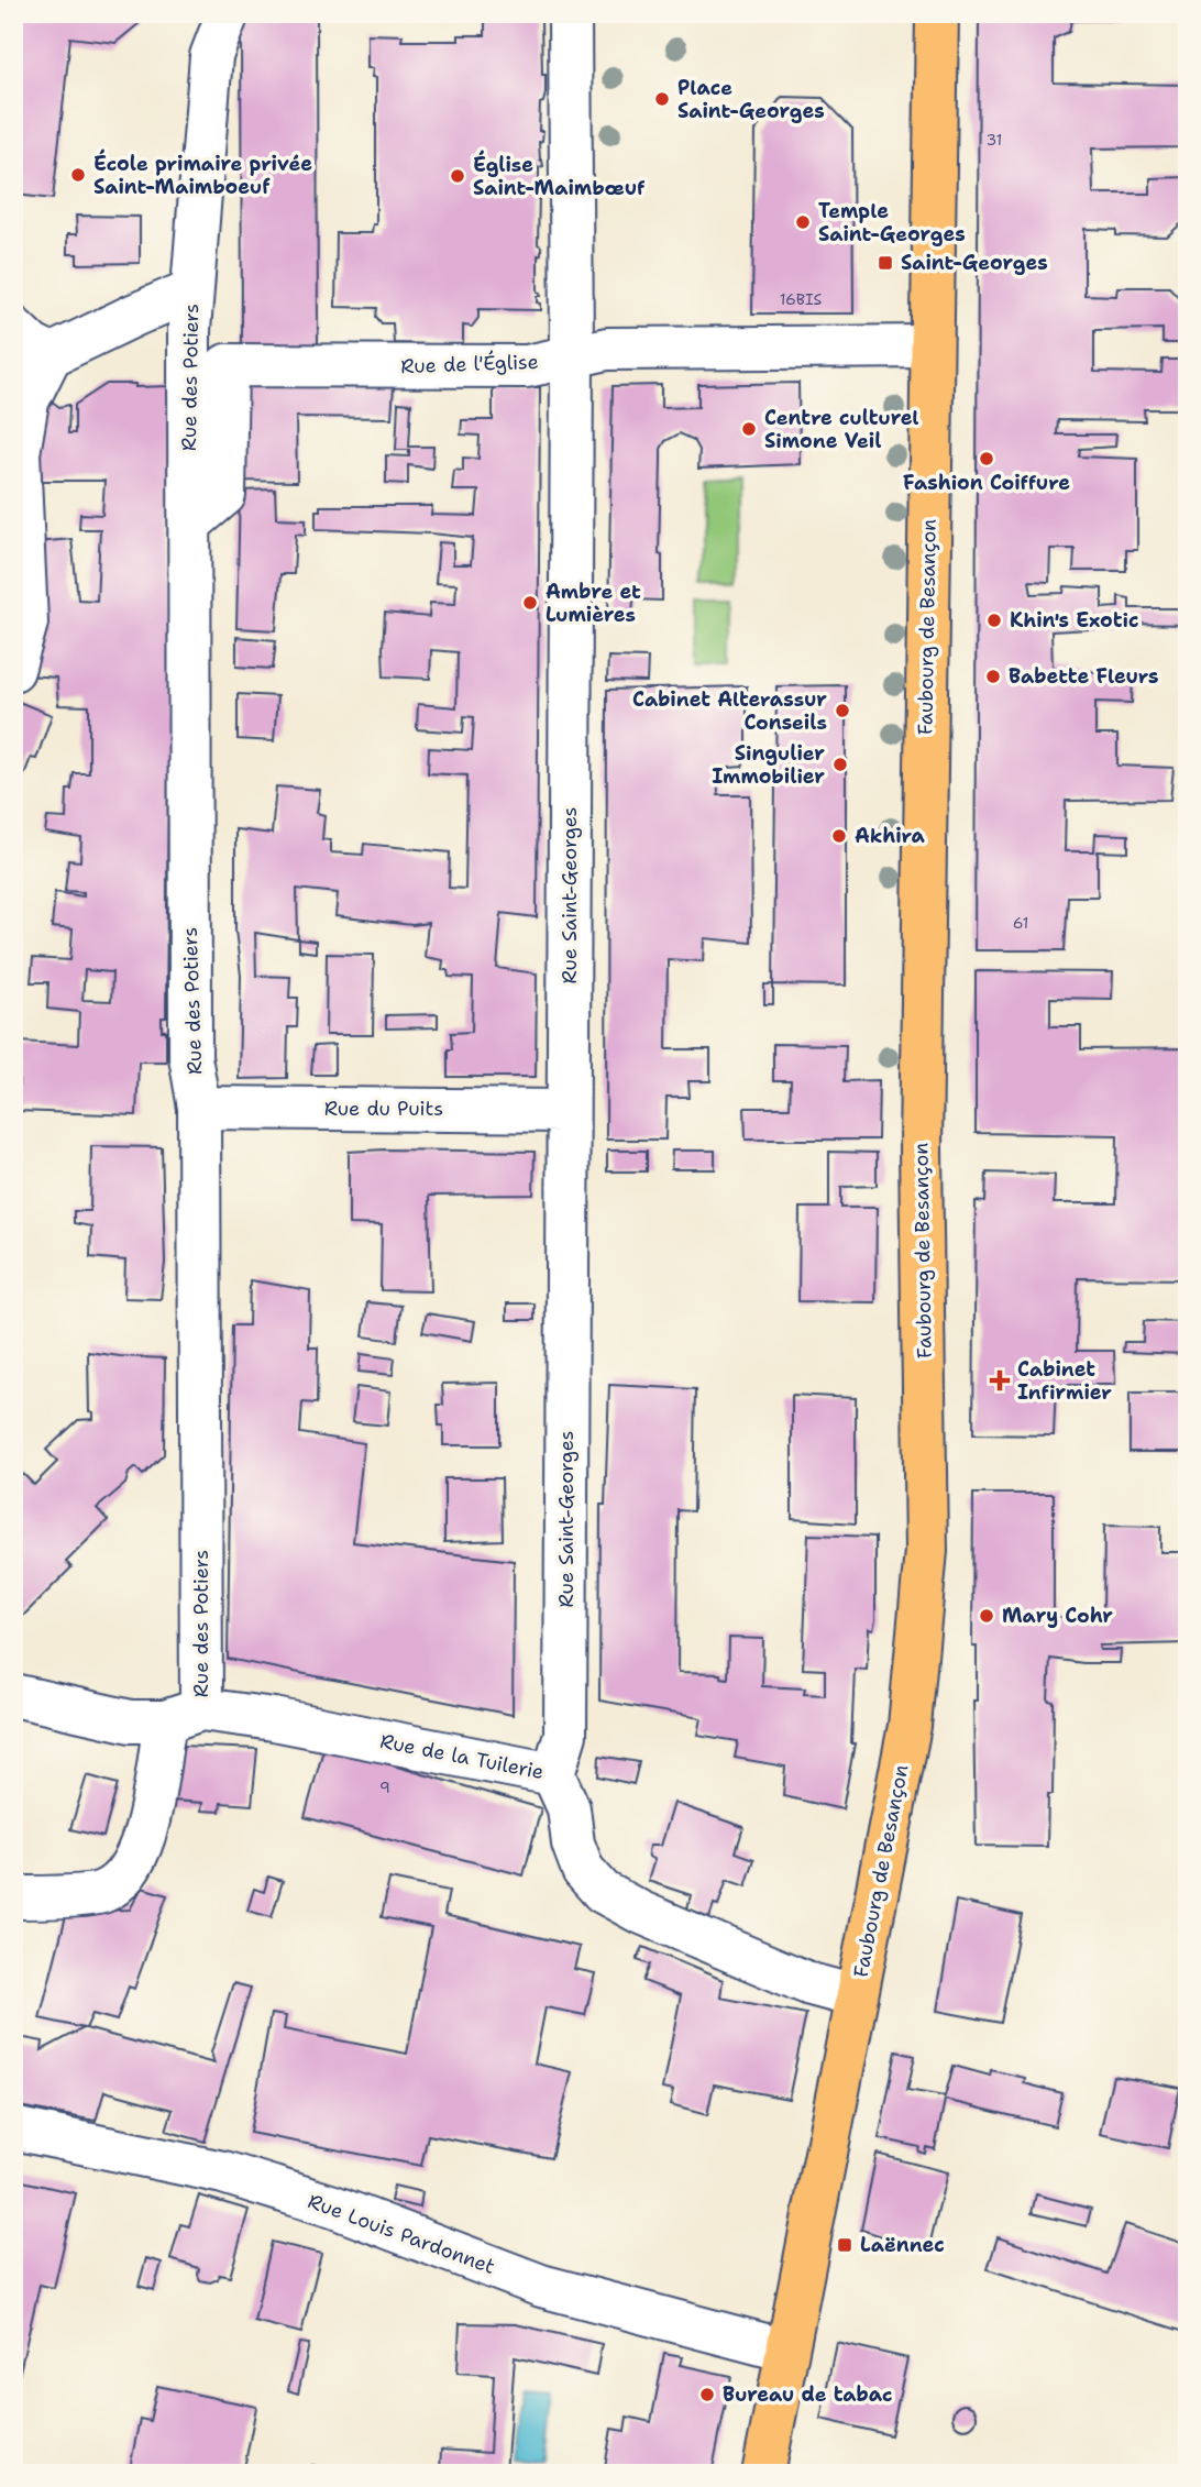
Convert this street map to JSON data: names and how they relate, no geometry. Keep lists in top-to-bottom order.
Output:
{
  "streets": {
    "main road": ["Faubourg de Besançon"],
    "street": [
      "Rue de l'Église",
      "Rue des Potiers",
      "Rue Saint-Georges",
      "Rue du Puits",
      "Rue de la Tuilerie",
      "Rue Louis Pardonnet"
    ]
  },
  "crossings": [
    ["Rue de l'Église", "Rue des Potiers"],
    ["Rue de l'Église", "Faubourg de Besançon"],
    ["Rue de l'Église", "Rue Saint-Georges"],
    ["Rue des Potiers", "Rue du Puits"],
    ["Rue des Potiers", "Rue de la Tuilerie"],
    ["Faubourg de Besançon", "Rue de la Tuilerie"],
    ["Faubourg de Besançon", "Rue Louis Pardonnet"],
    ["Rue Saint-Georges", "Rue du Puits"],
    ["Rue Saint-Georges", "Rue de la Tuilerie"]
  ],
  "places": {
    "other": [
      "Place Saint-Georges",
      "École primaire privée Saint-Maimboeuf",
      "Église Saint-Maimbœuf",
      "Temple Saint-Georges",
      "Centre culturel Simone Veil",
      "Fashion Coiffure",
      "Ambre et Lumières",
      "Khin's Exotic",
      "Babette Fleurs",
      "Cabinet Alterassur Conseils",
      "Singulier Immobilier",
      "Akhira",
      "Mary Cohr",
      "Bureau de tabac"
    ],
    "transit": ["Saint-Georges", "Laënnec"],
    "health": ["Cabinet Infirmier"]
  },
  "house_numbers": [
    "31",
    "16BIS",
    "61",
    "9"
  ]
}
